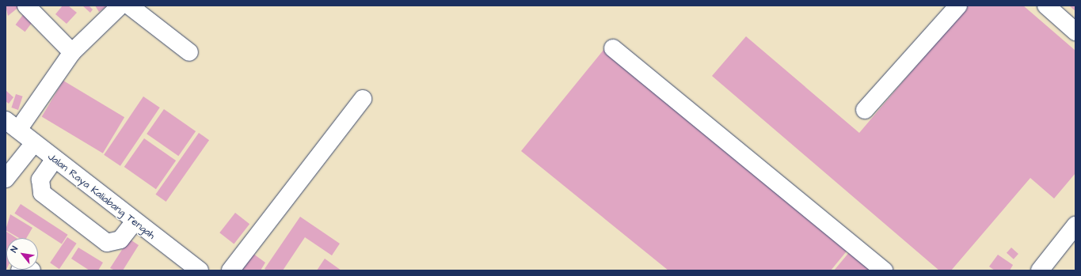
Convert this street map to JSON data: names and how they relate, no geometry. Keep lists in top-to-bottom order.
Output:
{
  "streets": {
    "street": ["Jalan Raya Kaliabang Tengah"]
  },
  "north": "top left"
}
